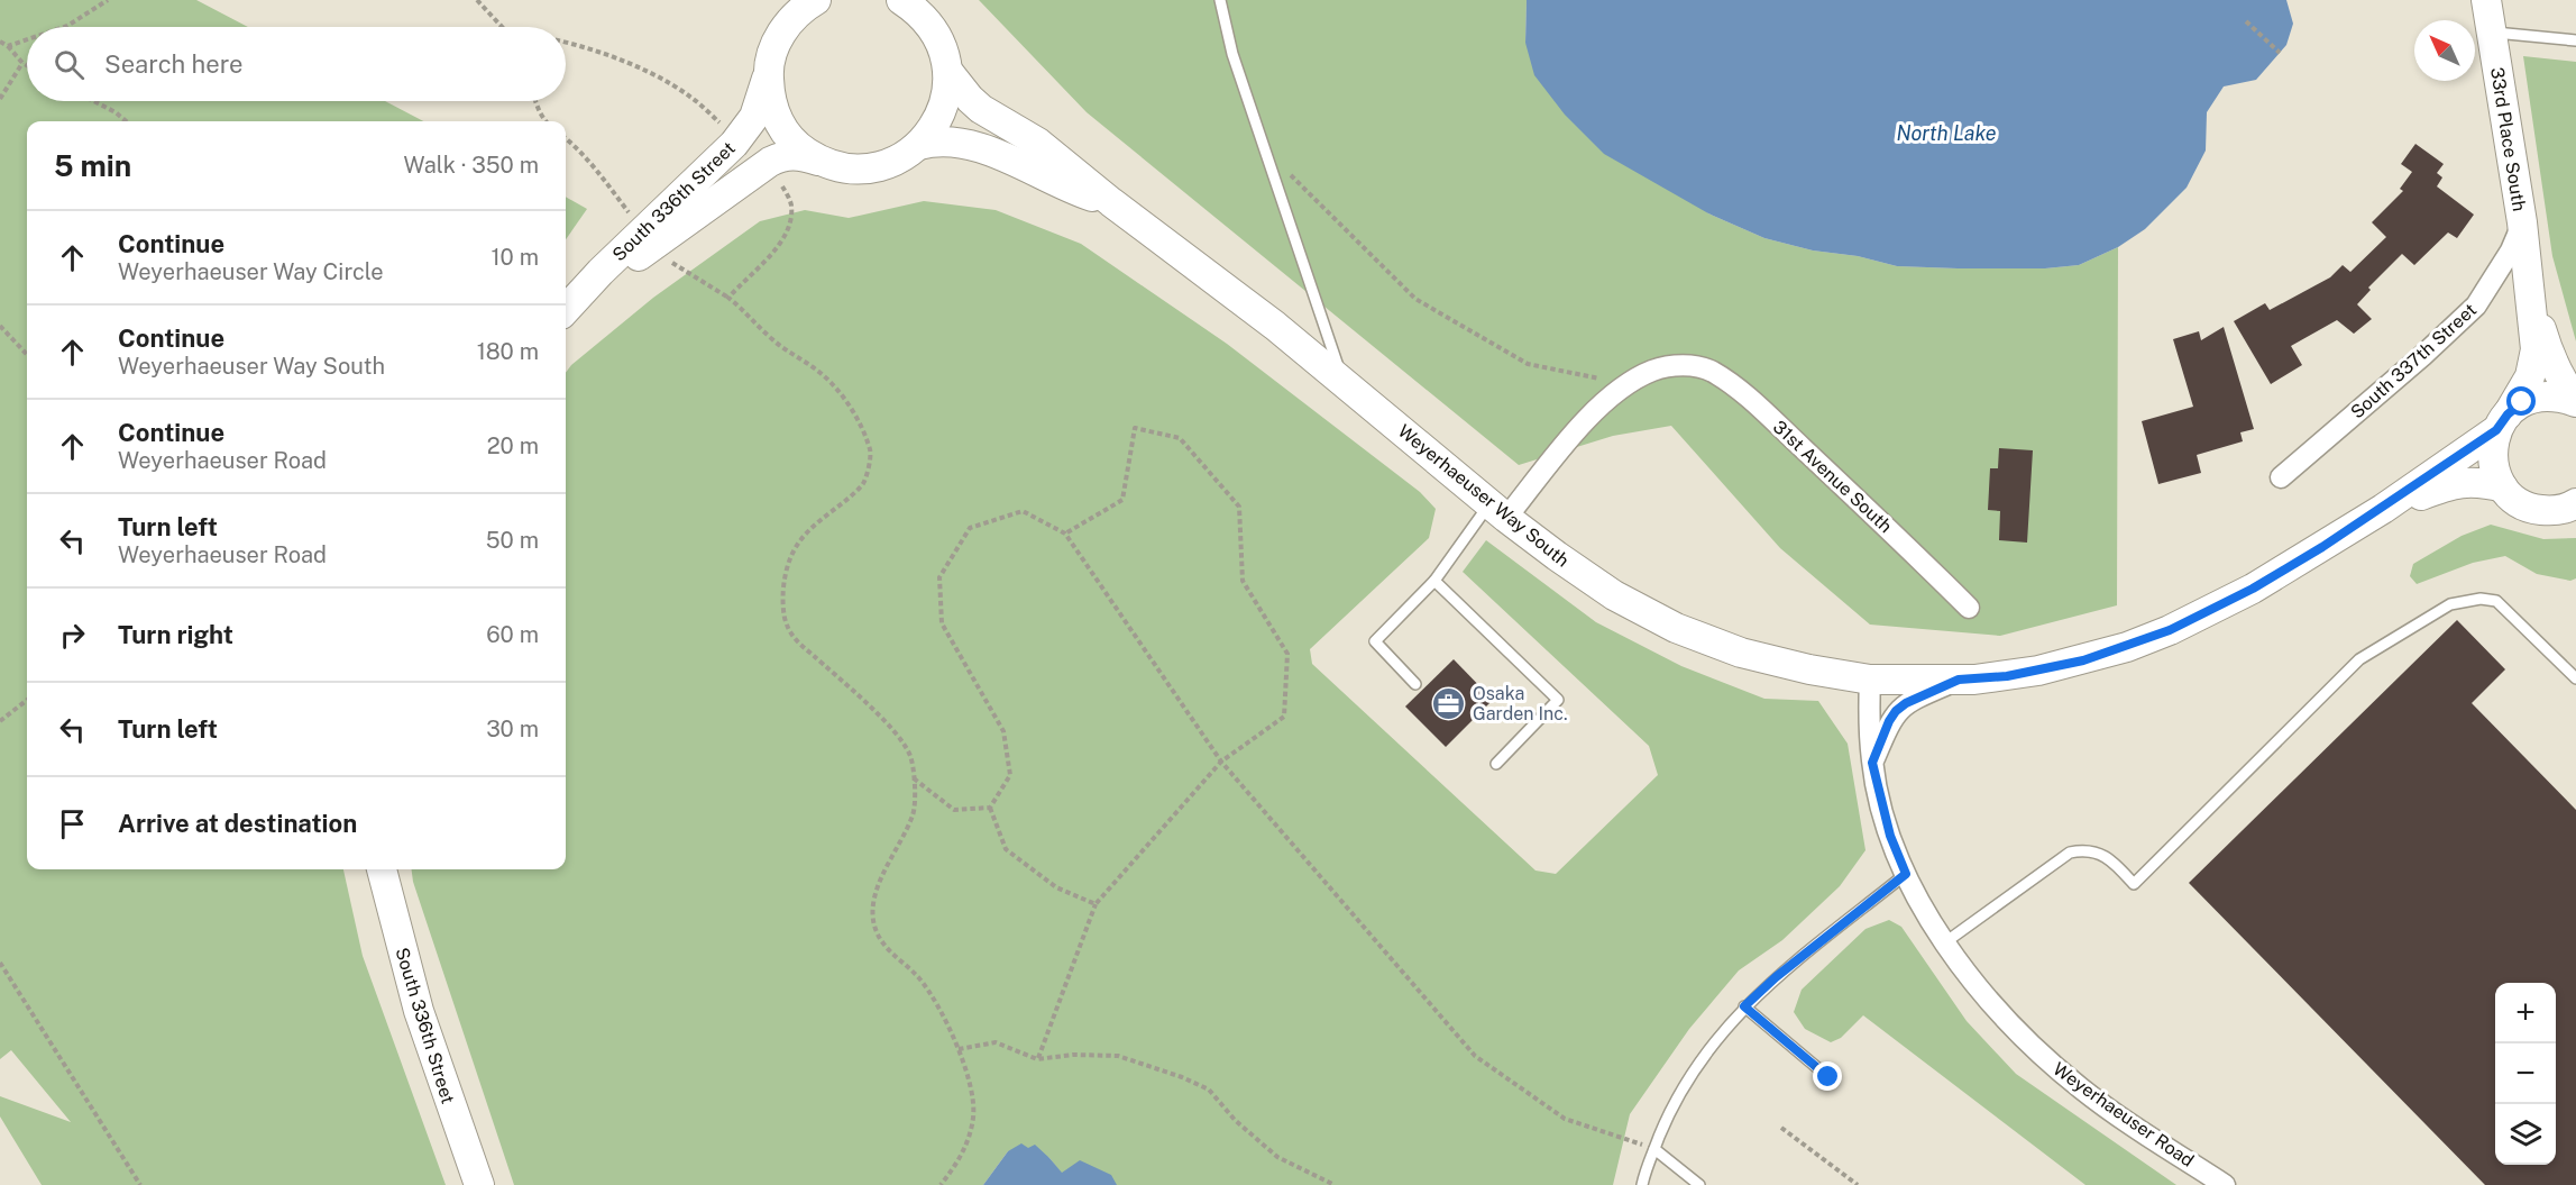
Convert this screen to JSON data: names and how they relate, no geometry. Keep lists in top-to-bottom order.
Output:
{
  "streets": {
    "street": [
      "33rd Place South",
      "South 336th Street",
      "South 337th Street",
      "31st Avenue South",
      "Weyerhaeuser Way South",
      "Weyerhaeuser Road"
    ]
  },
  "crossings": [
    ["33rd Place South", "South 337th Street"],
    ["33rd Place South", "Weyerhaeuser Way South"],
    ["Weyerhaeuser Way South", "Weyerhaeuser Road"]
  ],
  "water": ["North Lake"],
  "places": {
    "office": ["Osaka Garden Inc."]
  },
  "north": "top left",
  "page": {
    "search": "Search here",
    "heading": ["5 min", "Walk · 350 m"],
    "list": [
      ["Continue", "Weyerhaeuser Way Circle", "10 m"],
      ["Continue", "Weyerhaeuser Way South", "180 m"],
      ["Continue", "Weyerhaeuser Road", "20 m"],
      ["Turn left", "Weyerhaeuser Road", "50 m"],
      ["Turn right", "60 m"],
      ["Turn left", "30 m"],
      "Arrive at destination"
    ],
    "map_buttons": ["+", "−"]
  }
}
